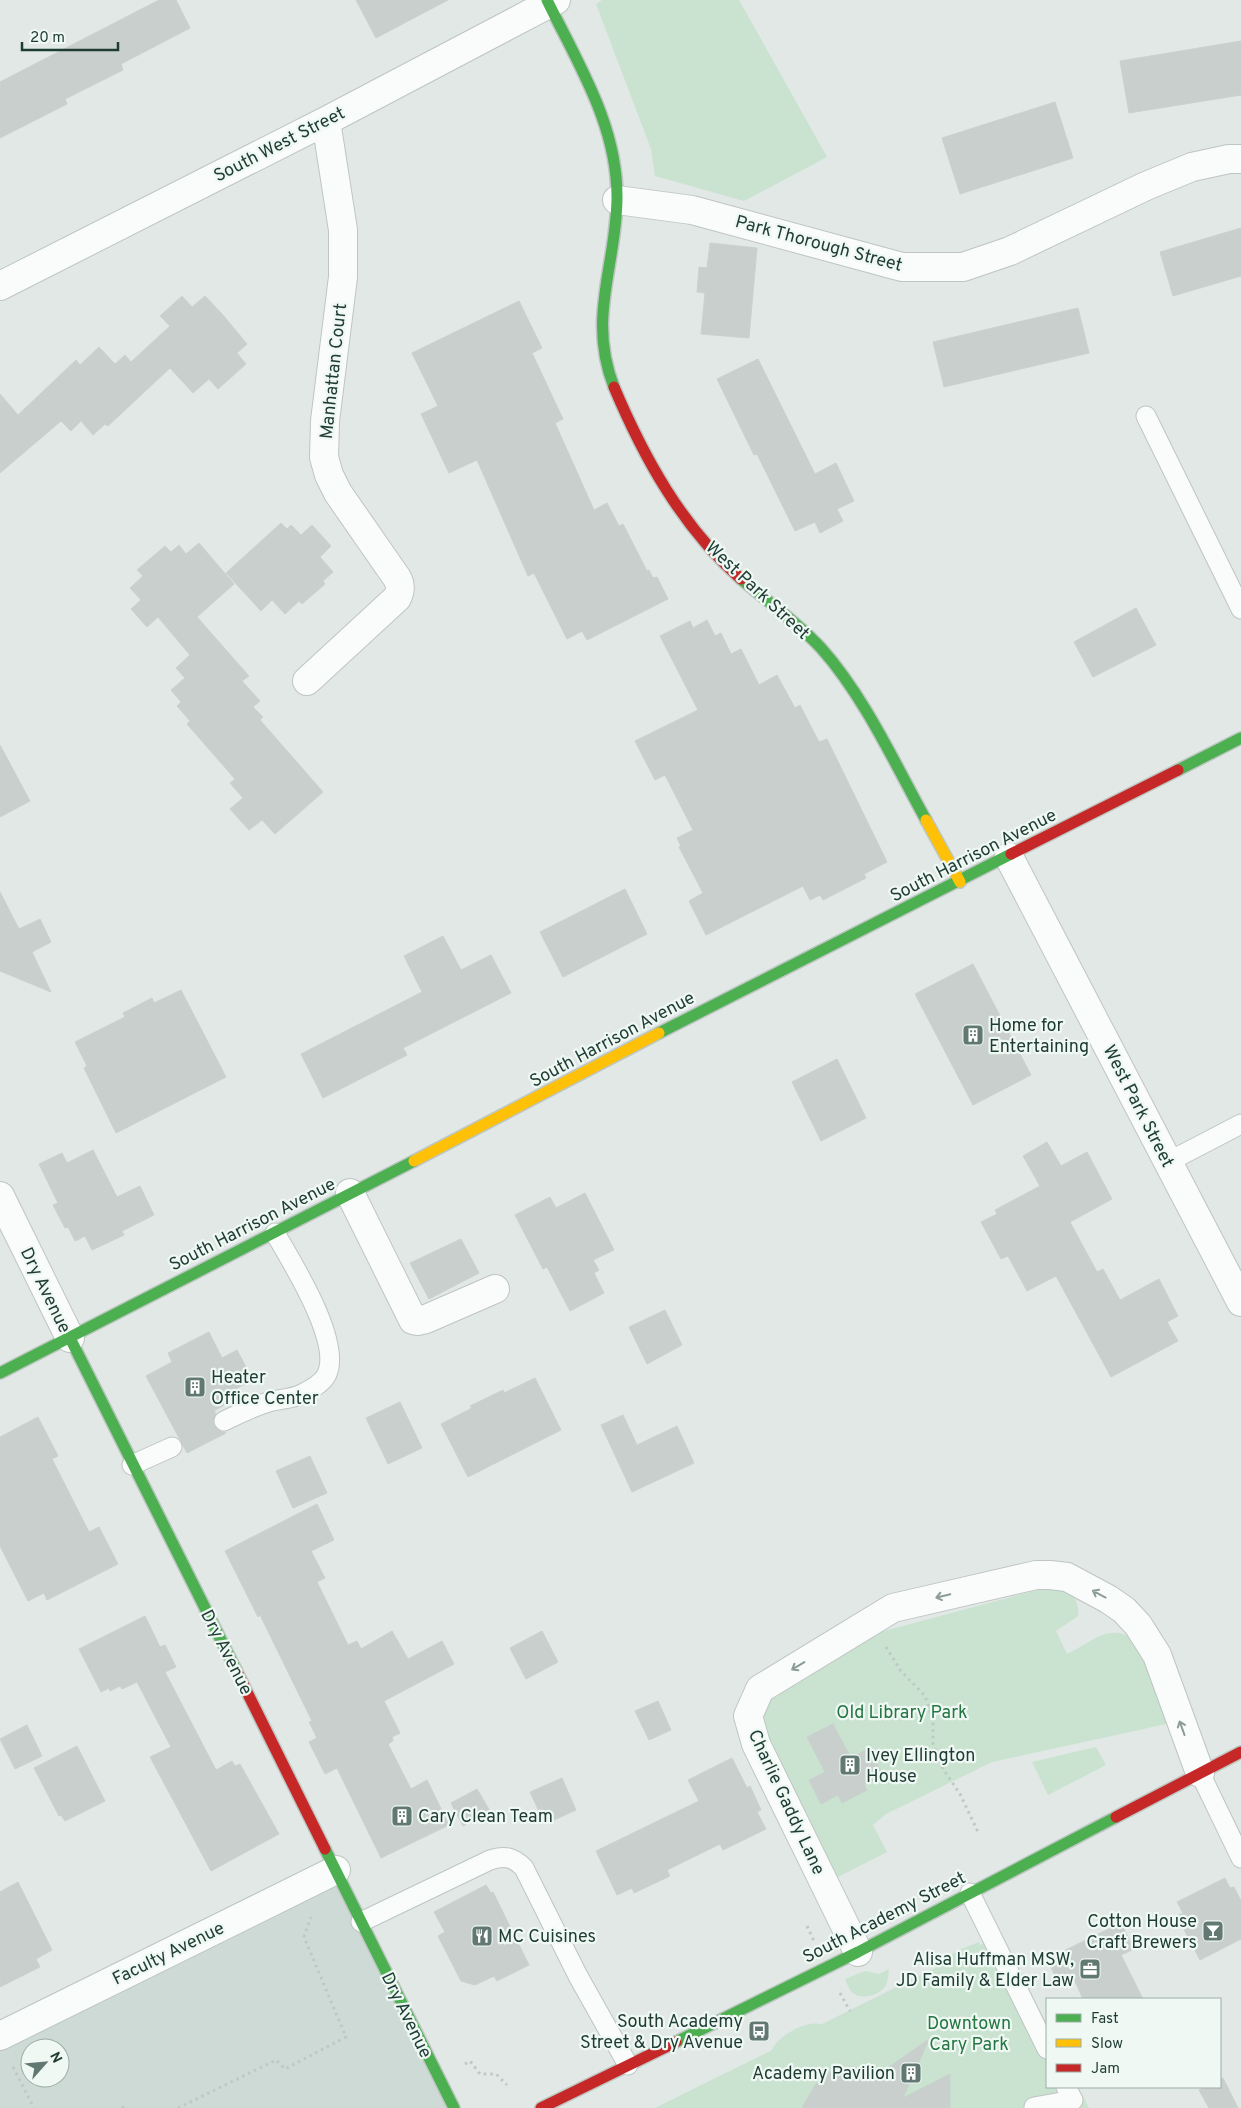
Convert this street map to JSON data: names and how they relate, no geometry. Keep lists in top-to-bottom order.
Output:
{
  "streets": {
    "street": [
      "South West Street",
      "Park Thorough Street",
      "Manhattan Court",
      "West Park Street",
      "South Harrison Avenue",
      "Dry Avenue",
      "Charlie Gaddy Lane",
      "South Academy Street",
      "Faculty Avenue"
    ]
  },
  "crossings": [
    ["South West Street", "Manhattan Court"],
    ["South West Street", "West Park Street"],
    ["Park Thorough Street", "West Park Street"],
    ["West Park Street", "South Harrison Avenue"],
    ["South Harrison Avenue", "Dry Avenue"],
    ["Dry Avenue", "Faculty Avenue"],
    ["Charlie Gaddy Lane", "South Academy Street"]
  ],
  "parks": ["Old Library Park", "Downtown Cary Park"],
  "places": {
    "building": [
      "Home for Entertaining",
      "Heater Office Center",
      "Ivey Ellington House",
      "Cary Clean Team",
      "Academy Pavilion"
    ],
    "bar": ["Cotton House Craft Brewers"],
    "restaurant": ["MC Cuisines"],
    "office": ["Alisa Huffman MSW, JD Family & Elder Law"],
    "bus stop": ["South Academy Street & Dry Avenue"]
  },
  "legend": ["Fast", "Slow", "Jam"],
  "scale_bar": "20 m",
  "north": "top right"
}
